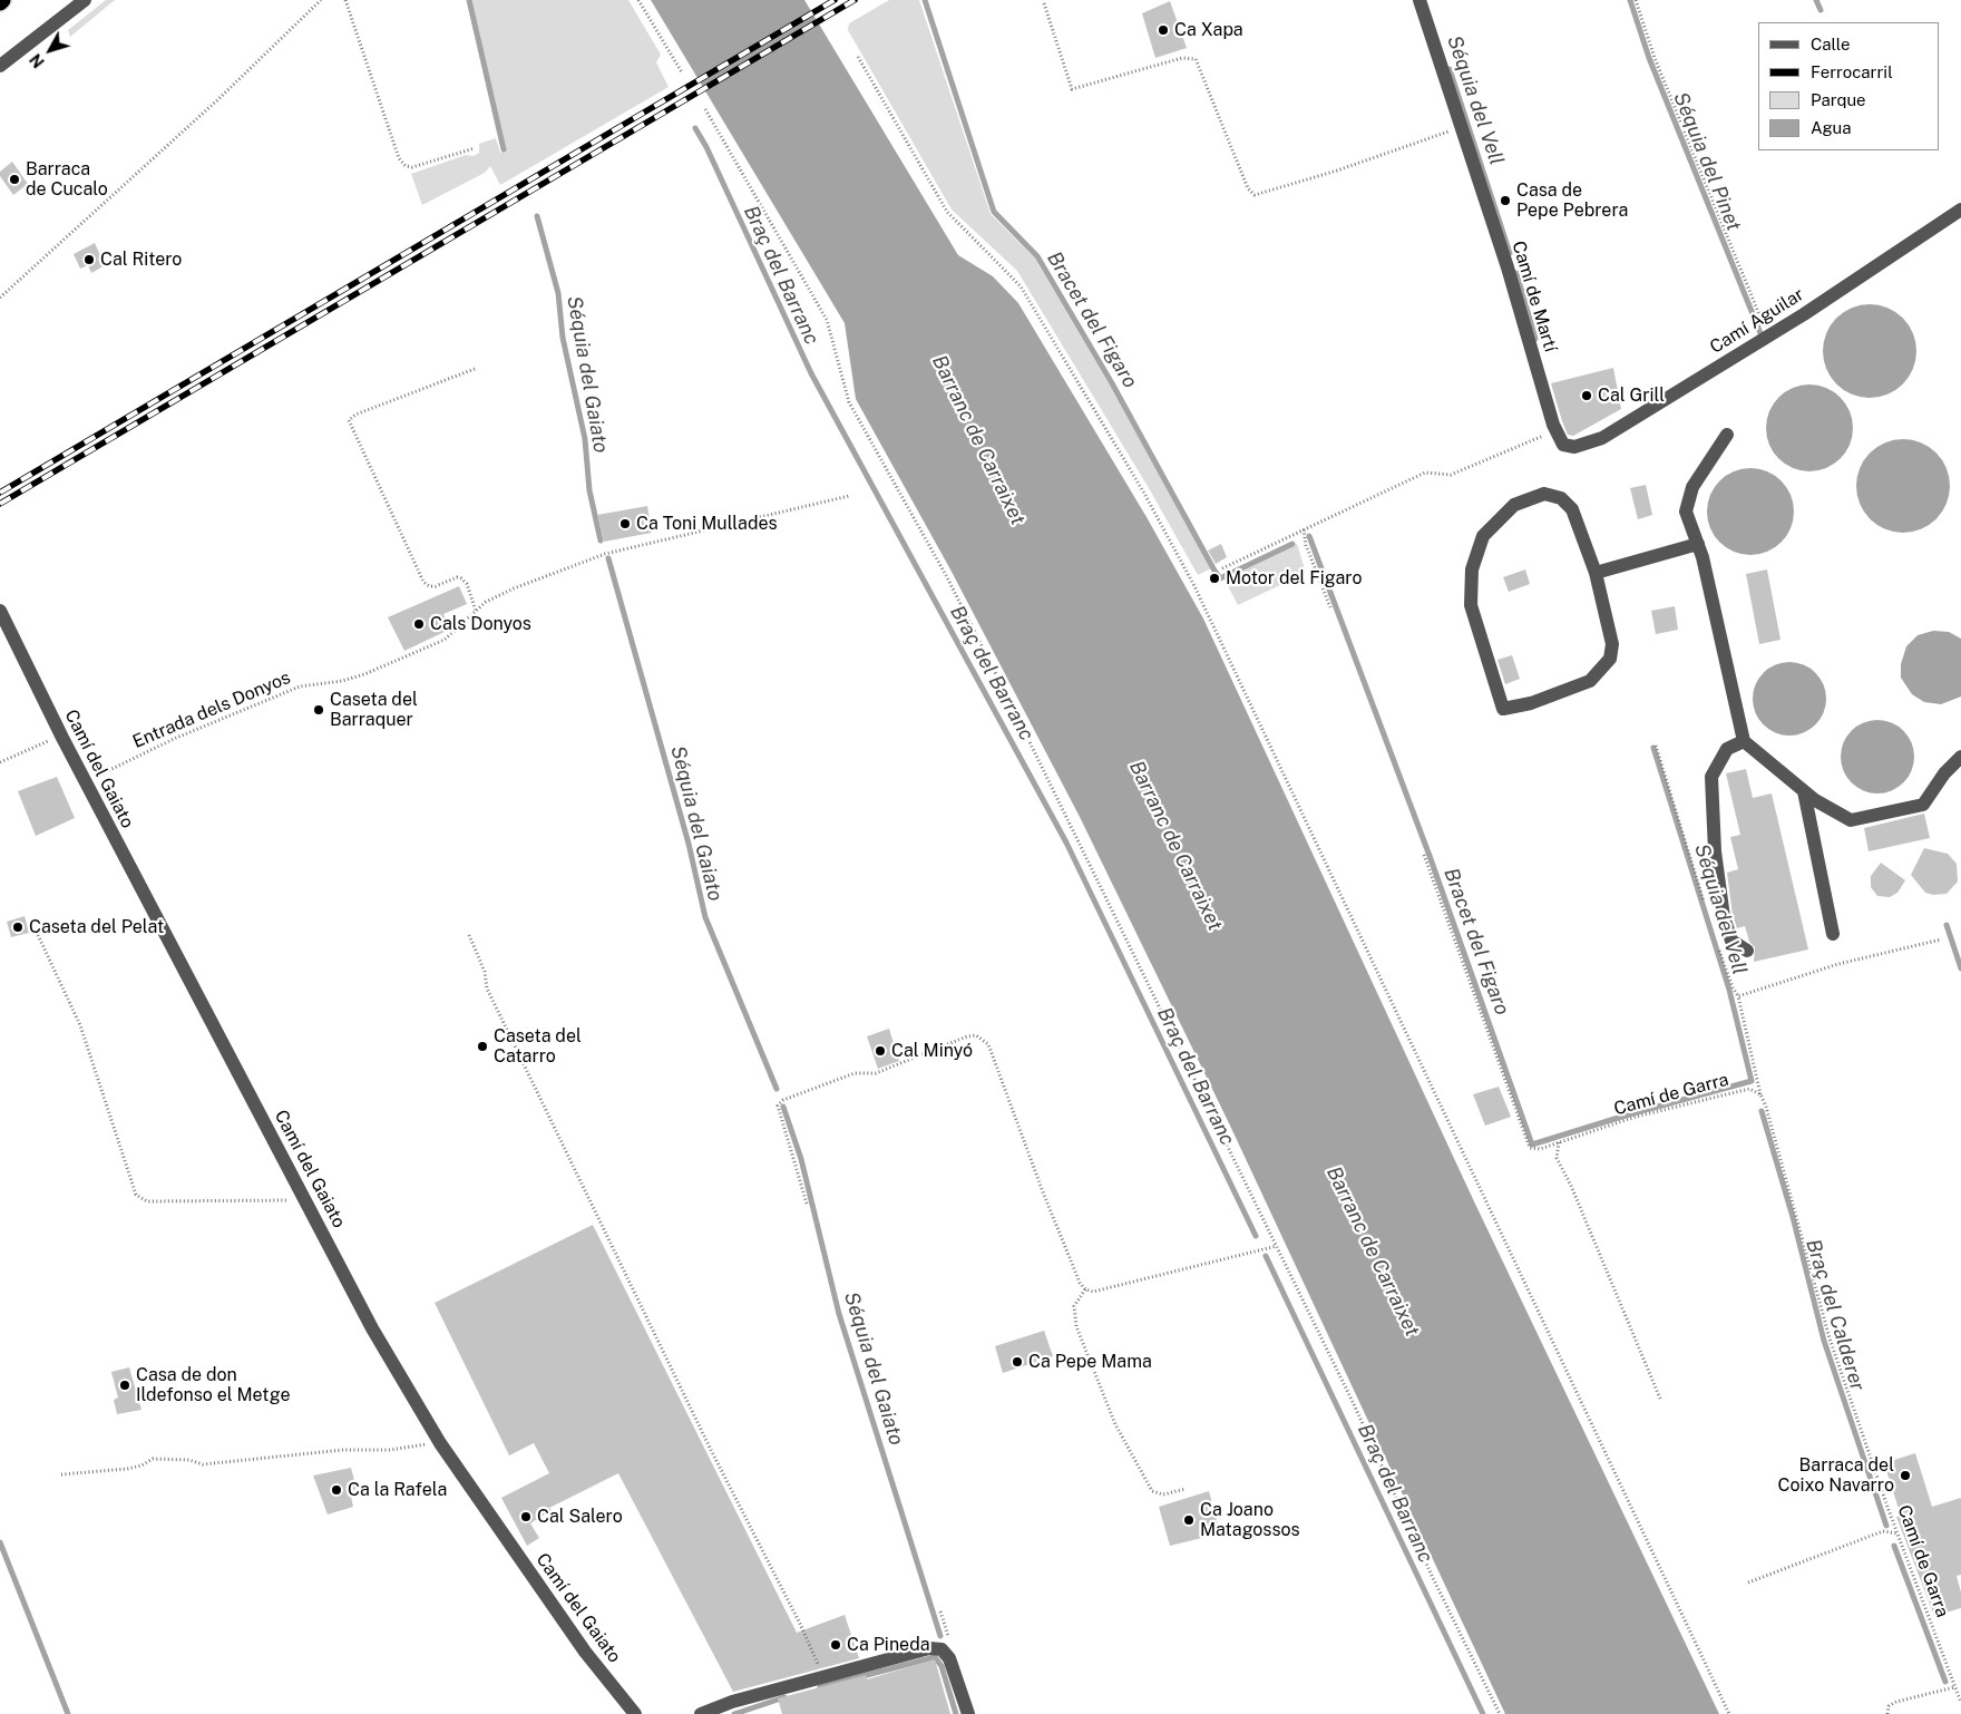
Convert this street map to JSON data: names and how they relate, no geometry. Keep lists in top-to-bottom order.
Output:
{
  "streets": {
    "street": ["Camí de Martí", "Camí Aguilar", "Camí del Gaiato"],
    "path": ["Entrada dels Donyos", "Camí de Garra"]
  },
  "crossings": [
    ["Camí de Martí", "Camí Aguilar"],
    ["Entrada dels Donyos", "Camí del Gaiato"]
  ],
  "water": [
    "Séquia del Vell",
    "Séquia del Pinet",
    "Braç del Barranc",
    "Bracet del Figaro",
    "Séquia del Gaiato",
    "Barranc de Carraixet",
    "Braç del Calderer"
  ],
  "places": [
    "Ca Xapa",
    "Barraca de Cucalo",
    "Casa de Pepe Pebrera",
    "Cal Ritero",
    "Cal Grill",
    "Ca Toni Mullades",
    "Motor del Figaro",
    "Cals Donyos",
    "Caseta del Barraquer",
    "Caseta del Pelat",
    "Caseta del Catarro",
    "Cal Minyó",
    "Ca Pepe Mama",
    "Casa de don Ildefonso el Metge",
    "Barraca del Coixo Navarro",
    "Ca la Rafela",
    "Cal Salero",
    "Ca Joano Matagossos",
    "Ca Pineda"
  ],
  "legend": [
    "Calle",
    "Ferrocarril",
    "Parque",
    "Agua"
  ],
  "north": "bottom left"
}
